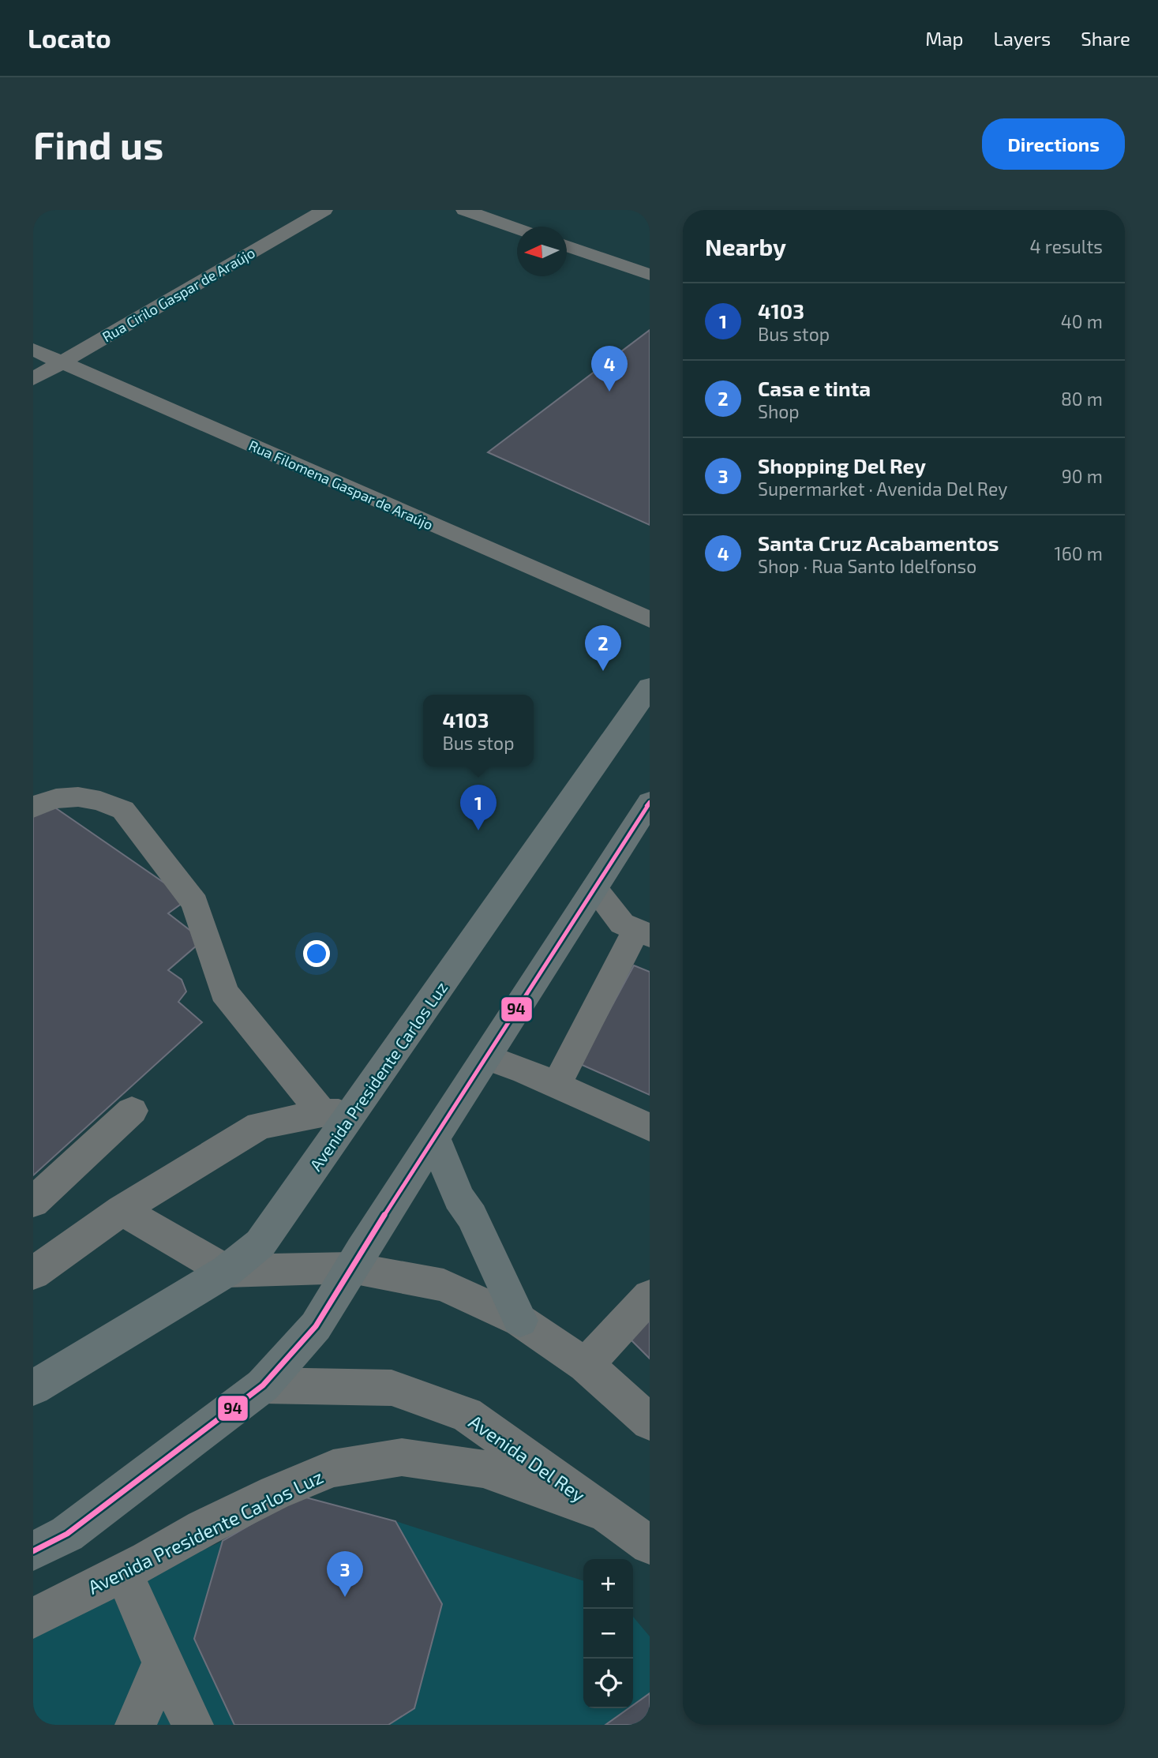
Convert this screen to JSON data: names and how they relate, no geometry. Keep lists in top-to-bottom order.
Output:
{
  "streets": {
    "main road": ["Avenida Presidente Carlos Luz"],
    "street": ["Rua Cirilo Gaspar de Araújo", "Rua Filomena Gaspar de Araújo", "Avenida Del Rey"]
  },
  "crossings": [
    ["Rua Cirilo Gaspar de Araújo", "Rua Filomena Gaspar de Araújo"],
    ["Avenida Presidente Carlos Luz", "Avenida Del Rey"]
  ],
  "lines": ["transit line 94"],
  "north": "left",
  "page": {
    "header": "Locato",
    "nav": ["Map", "Layers", "Share"],
    "buttons": "Directions",
    "title": "Find us",
    "heading": ["Nearby", "4 results"],
    "list": [
      {
        "mark": "1",
        "name": "4103",
        "note": "Bus stop",
        "value": "40 m"
      },
      {
        "mark": "2",
        "name": "Casa e tinta",
        "note": "Shop",
        "value": "80 m"
      },
      {
        "mark": "3",
        "name": "Shopping Del Rey",
        "note": "Supermarket · Avenida Del Rey",
        "value": "90 m"
      },
      {
        "mark": "4",
        "name": "Santa Cruz Acabamentos",
        "note": "Shop · Rua Santo Idelfonso",
        "value": "160 m"
      }
    ],
    "pins": [
      "4",
      "2",
      "1",
      "3"
    ],
    "popup": ["4103", "Bus stop"],
    "map_buttons": ["+", "−"]
  }
}
